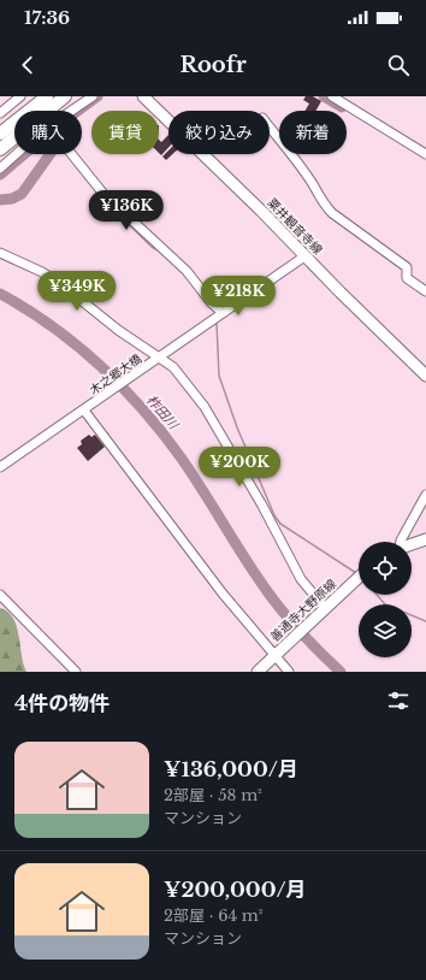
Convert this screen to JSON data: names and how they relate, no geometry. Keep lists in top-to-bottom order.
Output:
{
  "streets": {
    "main road": ["粟井観音寺線", "善通寺大野原線"],
    "street": ["木之郷大橋"]
  },
  "crossings": [
    ["粟井観音寺線", "木之郷大橋"]
  ],
  "water": ["柞田川"],
  "page": {
    "status": "17:36",
    "header": "Roofr",
    "chip": [
      "購入",
      "賃貸",
      "絞り込み",
      "新着"
    ],
    "price": [
      "¥136K",
      "¥349K",
      "¥218K",
      "¥200K"
    ],
    "heading": "4件の物件",
    "list": [
      {
        "name": "¥136,000/月",
        "note": "2部屋 · 58 m² · マンション"
      },
      {
        "name": "¥200,000/月",
        "note": "2部屋 · 64 m² · マンション"
      }
    ]
  }
}
